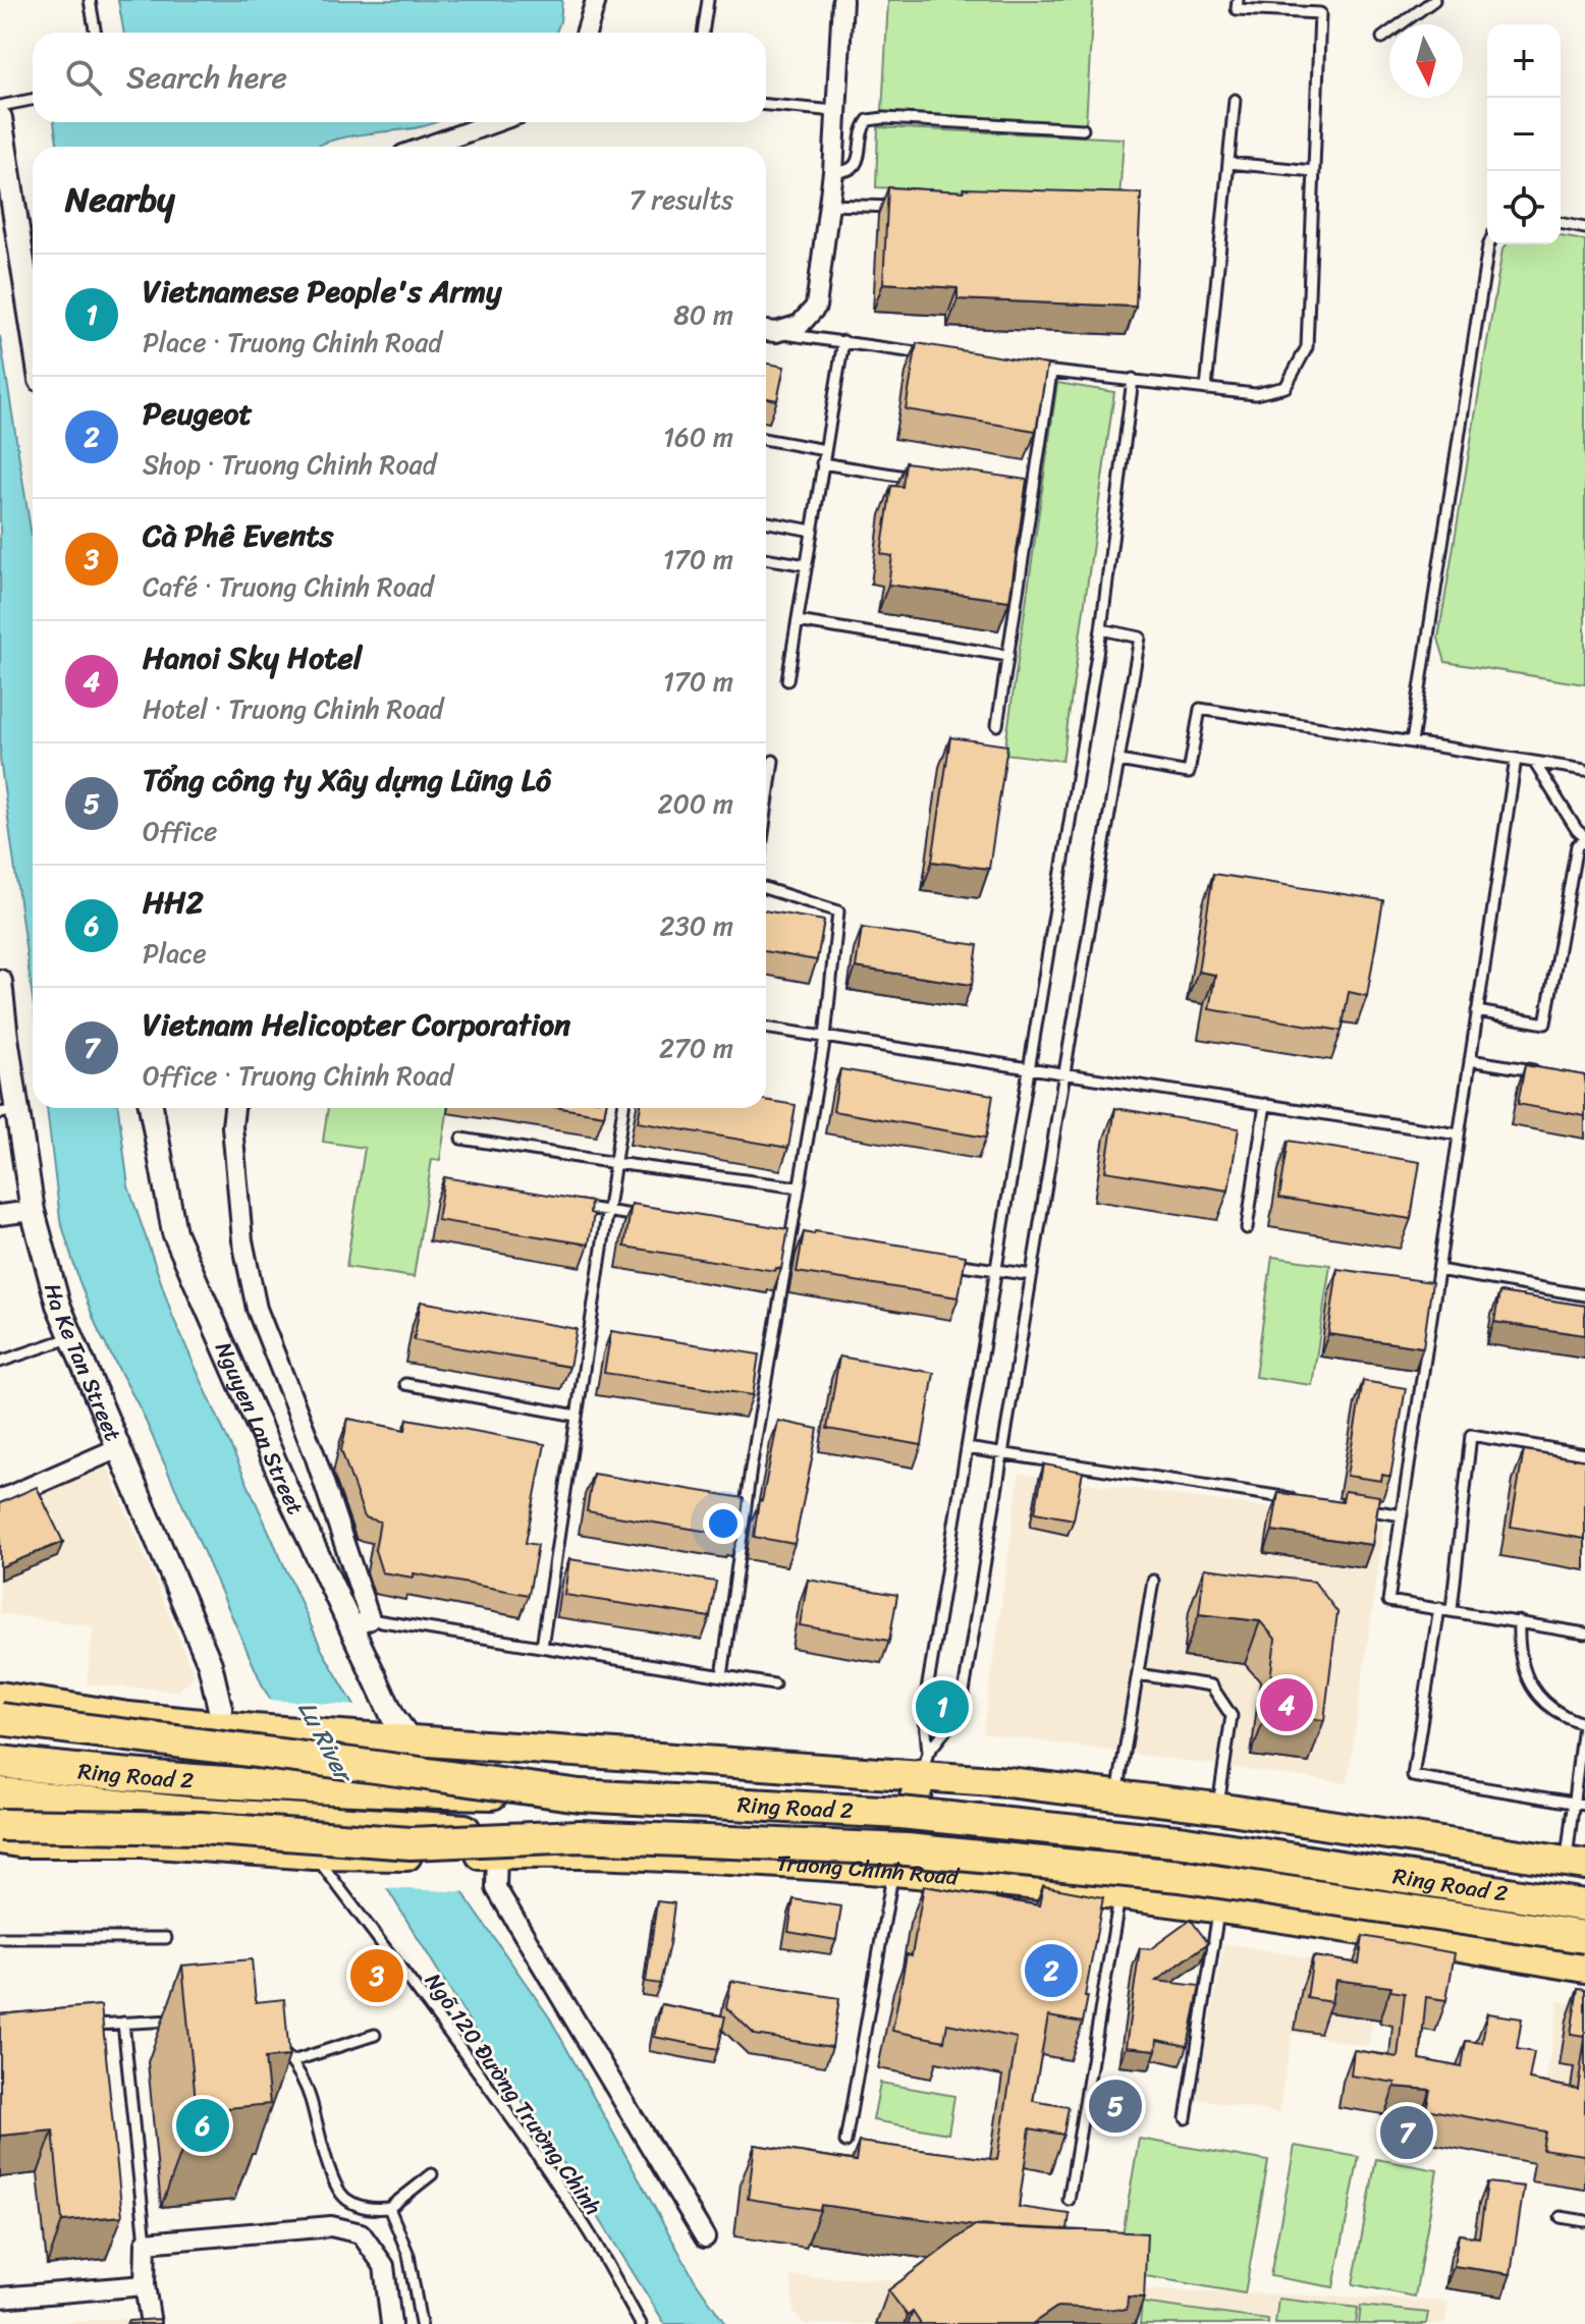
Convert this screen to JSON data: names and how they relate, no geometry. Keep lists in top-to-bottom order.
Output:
{
  "streets": {
    "highway": ["Ring Road 2"],
    "main road": ["Truong Chinh Road"],
    "street": ["Ha Ke Tan Street", "Nguyen Lan Street"],
    "lane": ["Ngõ 120 Đường Trường Chinh"]
  },
  "crossings": [
    ["Truong Chinh Road", "Ngõ 120 Đường Trường Chinh"]
  ],
  "water": ["Lu River"],
  "north": "bottom",
  "page": {
    "map_buttons": ["+", "−"],
    "search": "Search here",
    "heading": ["Nearby", "7 results"],
    "list": [
      {
        "mark": "1",
        "name": "Vietnamese People's Army",
        "note": "Place · Truong Chinh Road",
        "value": "80 m"
      },
      {
        "mark": "2",
        "name": "Peugeot",
        "note": "Shop · Truong Chinh Road",
        "value": "160 m"
      },
      {
        "mark": "3",
        "name": "Cà Phê Events",
        "note": "Café · Truong Chinh Road",
        "value": "170 m"
      },
      {
        "mark": "4",
        "name": "Hanoi Sky Hotel",
        "note": "Hotel · Truong Chinh Road",
        "value": "170 m"
      },
      {
        "mark": "5",
        "name": "Tổng công ty Xây dựng Lũng Lô",
        "note": "Office",
        "value": "200 m"
      },
      {
        "mark": "6",
        "name": "HH2",
        "note": "Place",
        "value": "230 m"
      },
      {
        "mark": "7",
        "name": "Vietnam Helicopter Corporation",
        "note": "Office · Truong Chinh Road",
        "value": "270 m"
      }
    ],
    "pins": [
      "4",
      "1",
      "2",
      "3",
      "5",
      "6",
      "7"
    ]
  }
}
